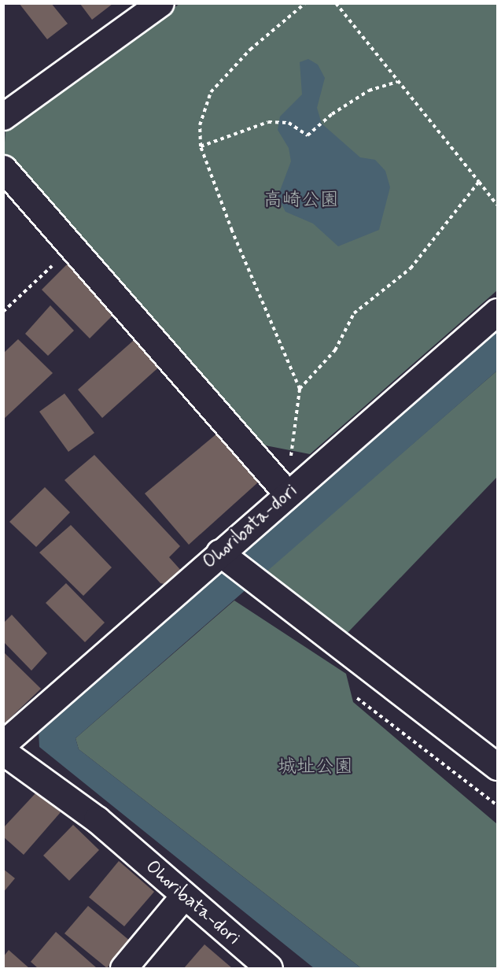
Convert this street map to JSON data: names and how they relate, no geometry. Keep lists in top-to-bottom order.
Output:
{
  "streets": {
    "street": ["Ohoribata-dori"]
  },
  "parks": ["高崎公園", "城址公園"]
}
